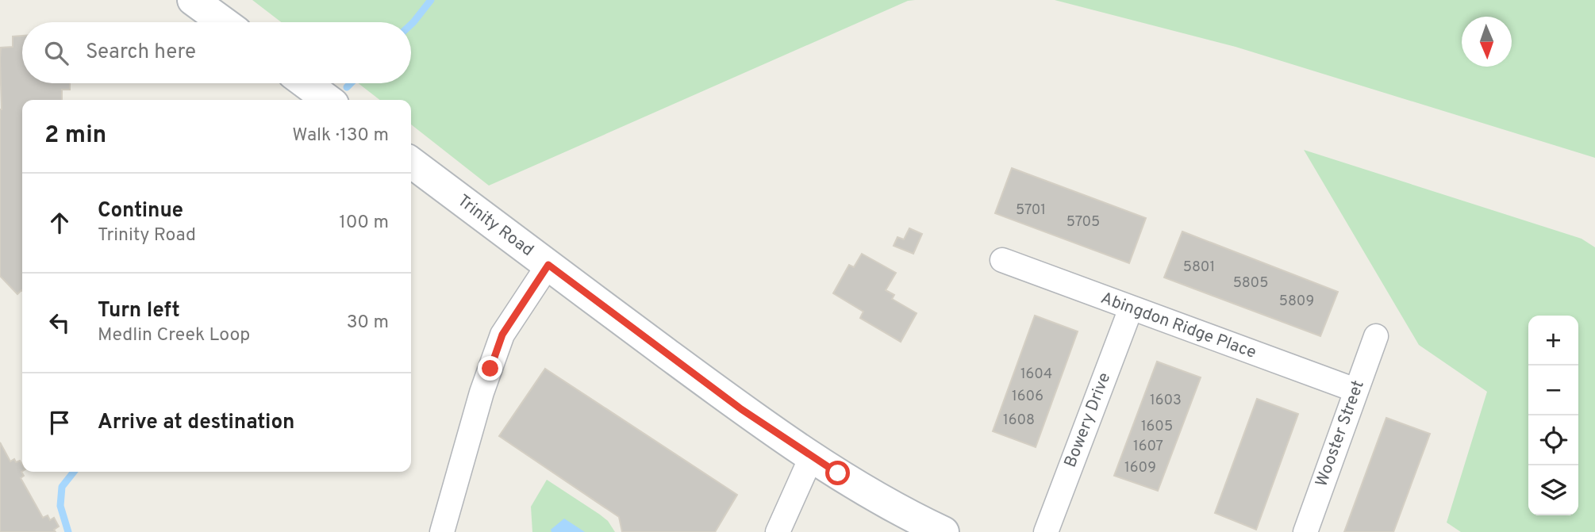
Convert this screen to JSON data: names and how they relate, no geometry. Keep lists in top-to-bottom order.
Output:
{
  "streets": {
    "main road": ["Trinity Road"],
    "street": ["Abingdon Ridge Place", "Bowery Drive", "Wooster Street"]
  },
  "crossings": [
    ["Abingdon Ridge Place", "Bowery Drive"],
    ["Abingdon Ridge Place", "Wooster Street"]
  ],
  "house_numbers": [
    "5701",
    "5705",
    "5801",
    "5805",
    "5809",
    "1604",
    "1606",
    "1603",
    "1608",
    "1605",
    "1607",
    "1609"
  ],
  "north": "bottom",
  "page": {
    "search": "Search here",
    "heading": ["2 min", "Walk · 130 m"],
    "list": [
      ["Continue", "Trinity Road", "100 m"],
      ["Turn left", "Medlin Creek Loop", "30 m"],
      "Arrive at destination"
    ],
    "map_buttons": ["+", "−"]
  }
}
